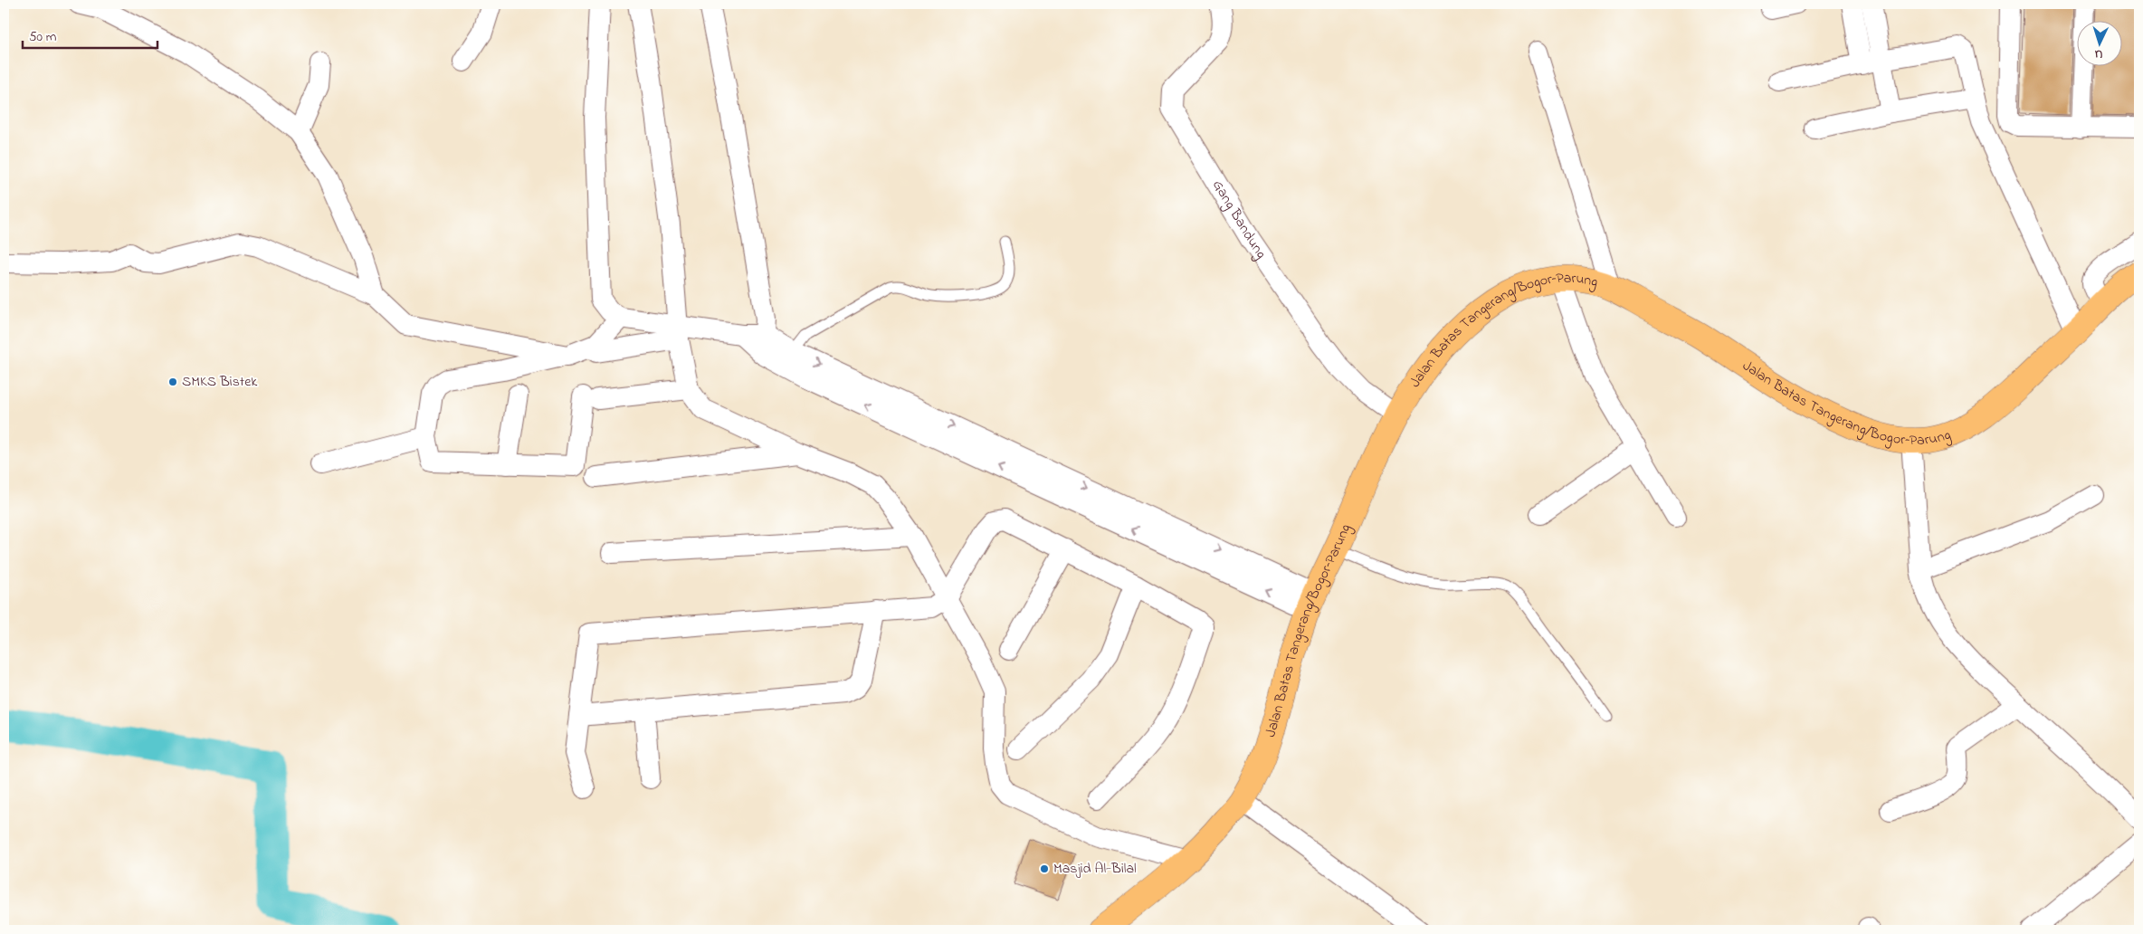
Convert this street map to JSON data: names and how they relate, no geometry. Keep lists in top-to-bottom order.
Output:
{
  "streets": {
    "main road": ["Jalan Batas Tangerang/Bogor–Parung"],
    "street": ["Gang Bandung"]
  },
  "crossings": [
    ["Gang Bandung", "Jalan Batas Tangerang/Bogor–Parung"]
  ],
  "places": ["SMKS Bistek", "Masjid Al-Bilal"],
  "scale_bar": "50 m",
  "north": "bottom"
}
